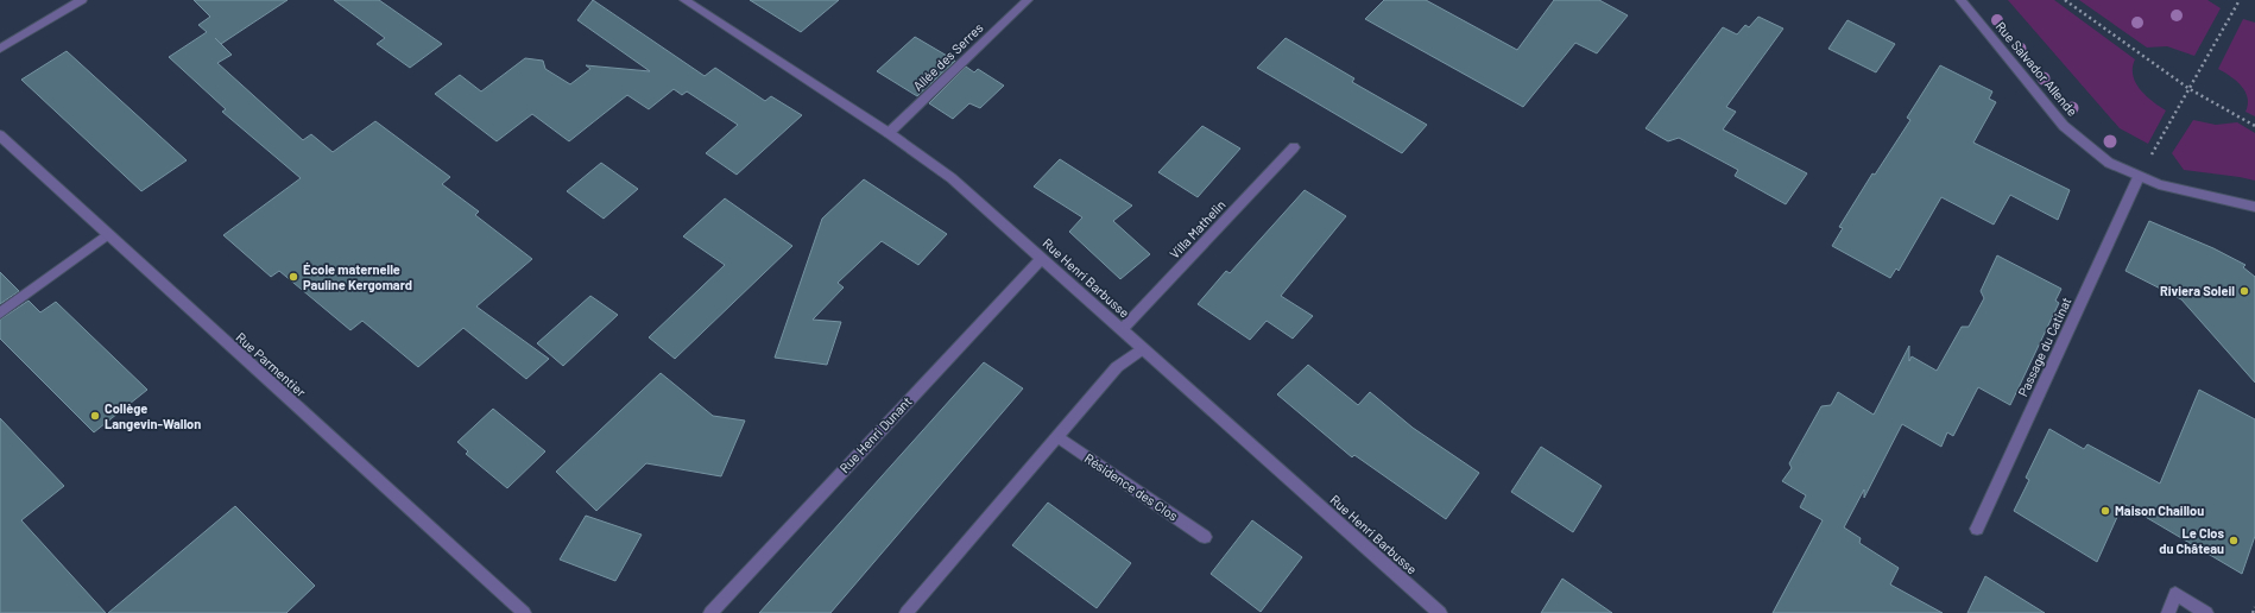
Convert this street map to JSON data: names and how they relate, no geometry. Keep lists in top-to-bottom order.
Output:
{
  "streets": {
    "street": [
      "Allée des Serres",
      "Rue Salvador Allende",
      "Villa Mathelin",
      "Rue Henri Barbusse",
      "Passage du Catinat",
      "Rue Parmentier",
      "Rue Henri Dunant",
      "Résidence des Clos"
    ]
  },
  "crossings": [
    ["Allée des Serres", "Rue Henri Barbusse"],
    ["Rue Salvador Allende", "Passage du Catinat"],
    ["Villa Mathelin", "Rue Henri Barbusse"],
    ["Rue Henri Barbusse", "Rue Henri Dunant"]
  ],
  "places": [
    "École maternelle Pauline Kergomard",
    "Riviera Soleil",
    "Collège Langevin-Wallon",
    "Maison Chaillou",
    "Le Clos du Château"
  ]
}
